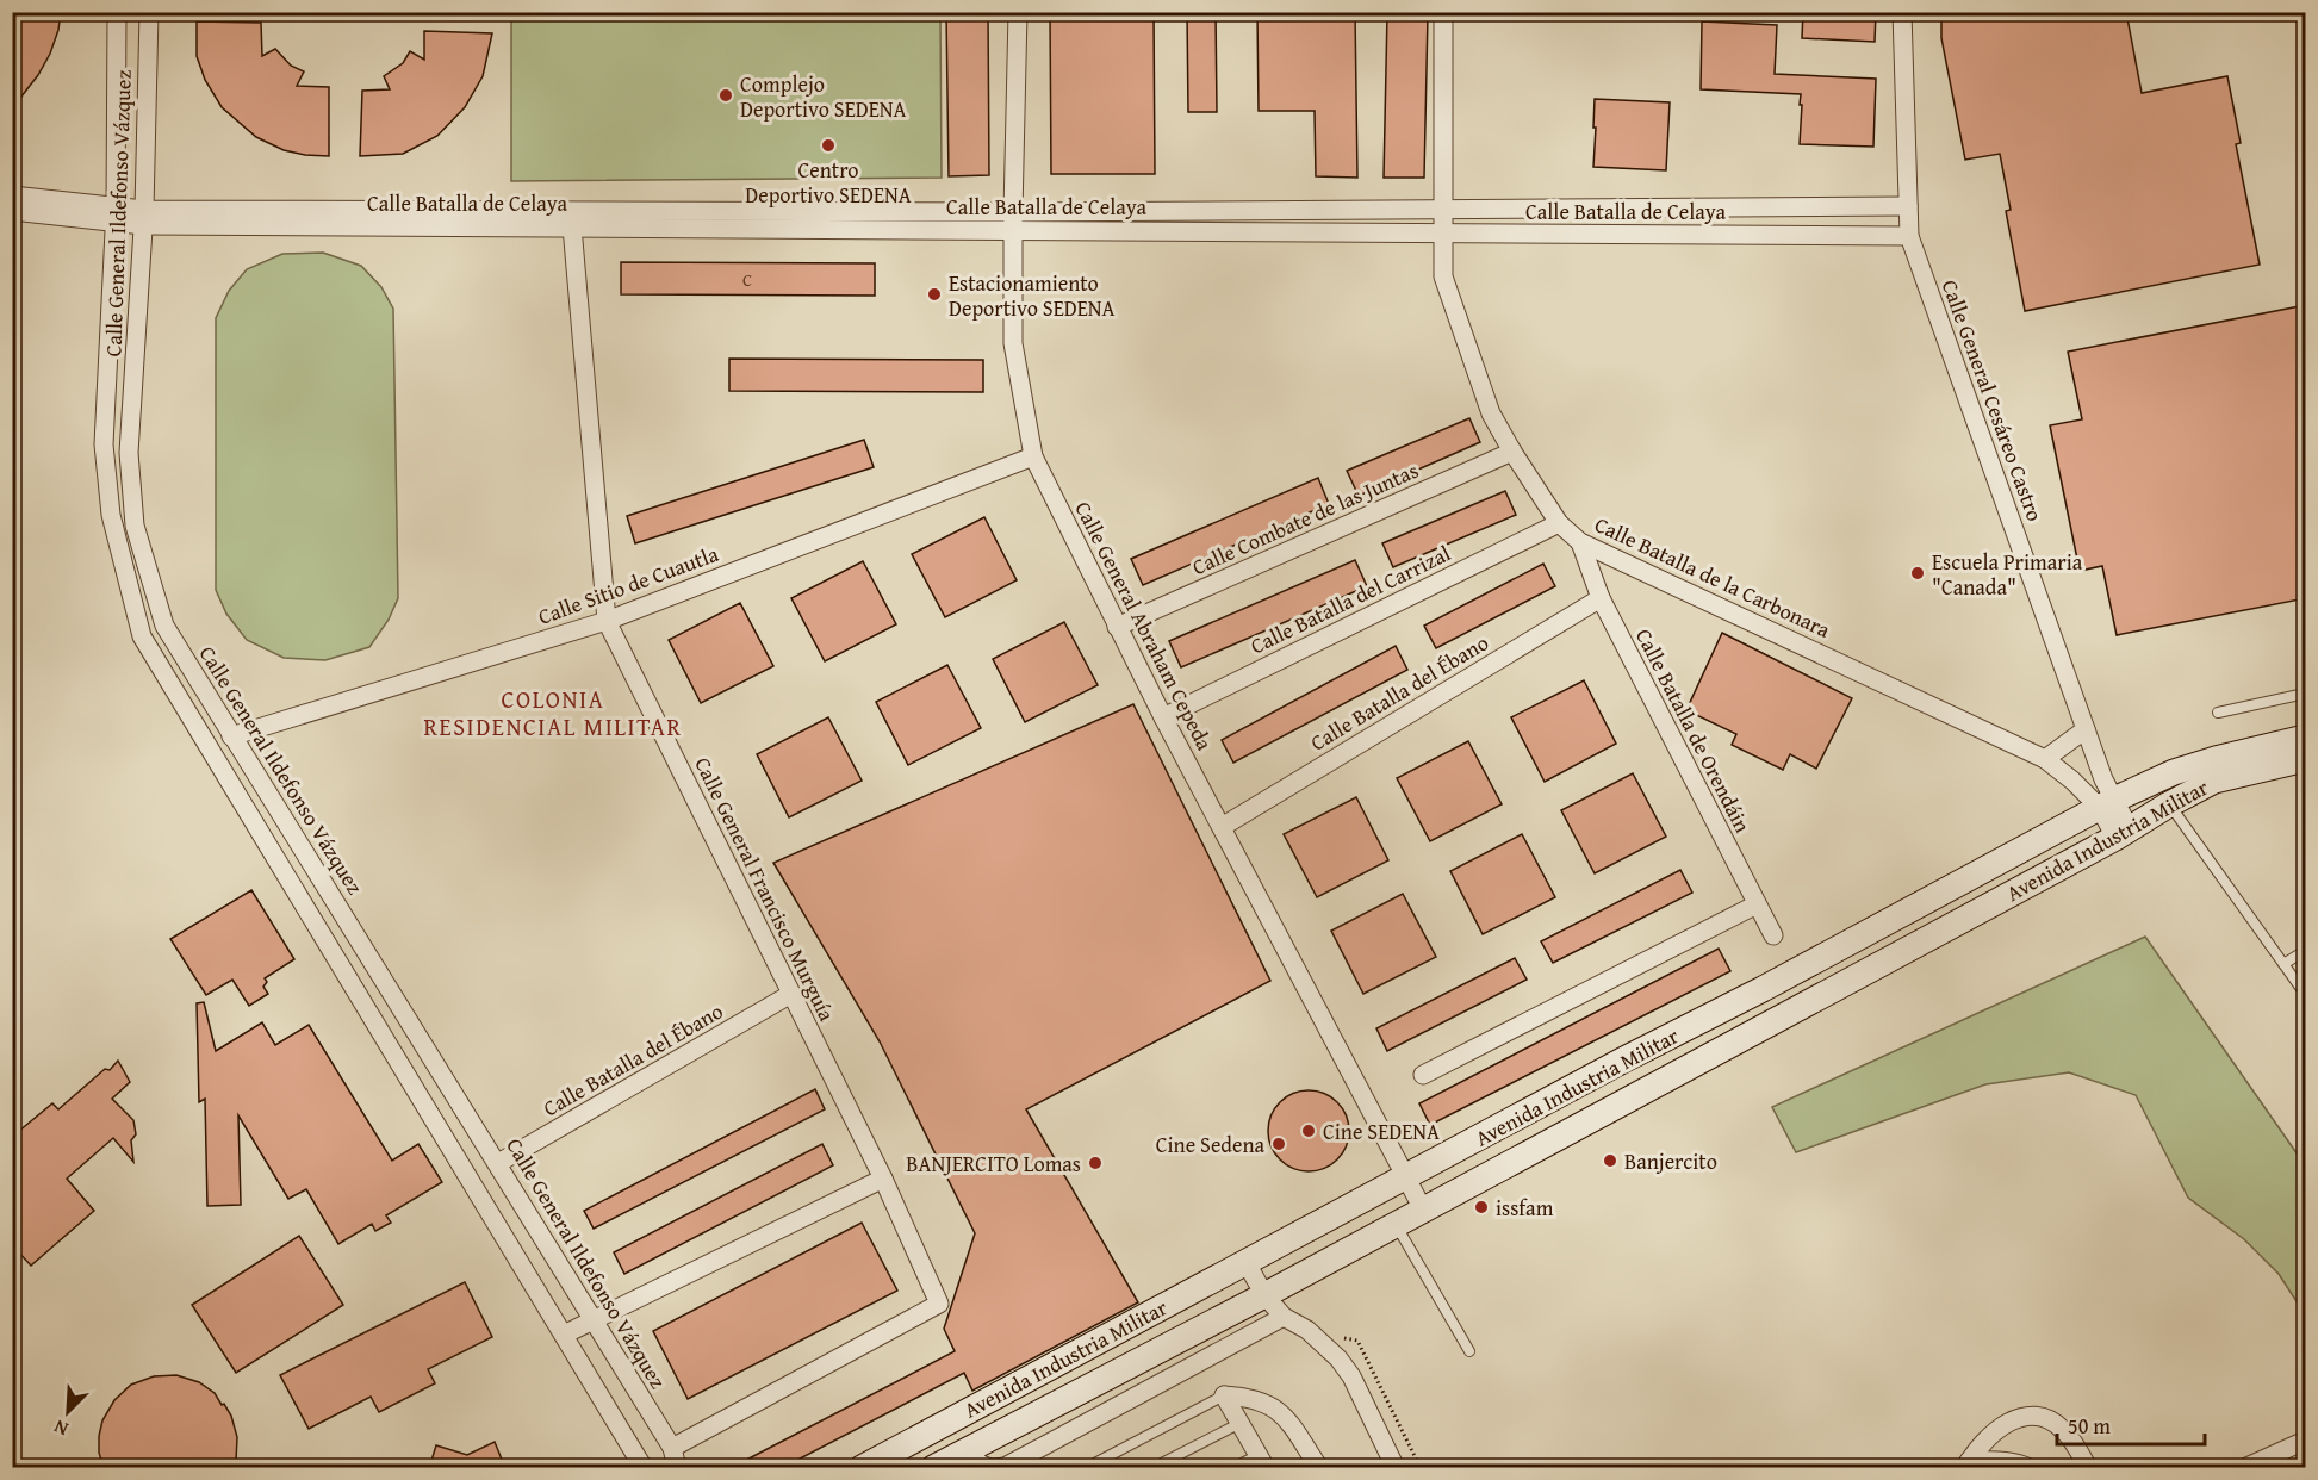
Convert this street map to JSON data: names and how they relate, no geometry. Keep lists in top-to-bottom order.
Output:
{
  "streets": {
    "main road": ["Avenida Industria Militar"],
    "street": [
      "Calle Batalla de Celaya",
      "Calle General Ildefonso Vázquez",
      "Calle General Cesáreo Castro",
      "Calle Combate de las Juntas",
      "Calle Batalla de la Carbonara",
      "Calle Sitio de Cuautla",
      "Calle Batalla del Carrizal",
      "Calle General Abraham Cepeda",
      "Calle Batalla del Ébano",
      "Calle Batalla de Orendáin",
      "Calle General Francisco Murguía"
    ]
  },
  "crossings": [
    ["Calle Batalla de Celaya", "Calle General Ildefonso Vázquez"],
    ["Calle Batalla de Celaya", "Calle General Cesáreo Castro"],
    ["Calle Batalla de Celaya", "Calle Batalla de la Carbonara"],
    ["Calle Batalla de Celaya", "Calle General Abraham Cepeda"],
    ["Calle Batalla de Celaya", "Calle General Francisco Murguía"],
    ["Calle General Ildefonso Vázquez", "Calle Sitio de Cuautla"],
    ["Calle General Ildefonso Vázquez", "Calle Batalla del Ébano"],
    ["Calle General Ildefonso Vázquez", "Calle General Francisco Murguía"],
    ["Calle General Cesáreo Castro", "Calle Batalla de la Carbonara"],
    ["Calle General Cesáreo Castro", "Avenida Industria Militar"],
    ["Calle Combate de las Juntas", "Calle Batalla de la Carbonara"],
    ["Calle Combate de las Juntas", "Calle General Abraham Cepeda"],
    ["Calle Batalla de la Carbonara", "Calle Batalla del Carrizal"],
    ["Calle Batalla de la Carbonara", "Calle Batalla de Orendáin"],
    ["Calle Batalla de la Carbonara", "Avenida Industria Militar"],
    ["Calle Sitio de Cuautla", "Calle General Abraham Cepeda"],
    ["Calle Sitio de Cuautla", "Calle General Francisco Murguía"],
    ["Calle Batalla del Carrizal", "Calle General Abraham Cepeda"],
    ["Calle General Abraham Cepeda", "Calle Batalla del Ébano"],
    ["Calle General Abraham Cepeda", "Avenida Industria Militar"],
    ["Calle Batalla del Ébano", "Calle Batalla de Orendáin"],
    ["Calle Batalla del Ébano", "Calle General Francisco Murguía"]
  ],
  "districts": ["COLONIA RESIDENCIAL MILITAR"],
  "places": [
    "Complejo Deportivo SEDENA",
    "Centro Deportivo SEDENA",
    "Estacionamiento Deportivo SEDENA",
    "Escuela Primaria \"Canada\"",
    "Cine SEDENA",
    "Cine Sedena",
    "Banjercito",
    "BANJERCITO Lomas",
    "issfam"
  ],
  "house_numbers": ["C"],
  "scale_bar": "50 m",
  "north": "bottom left"
}
